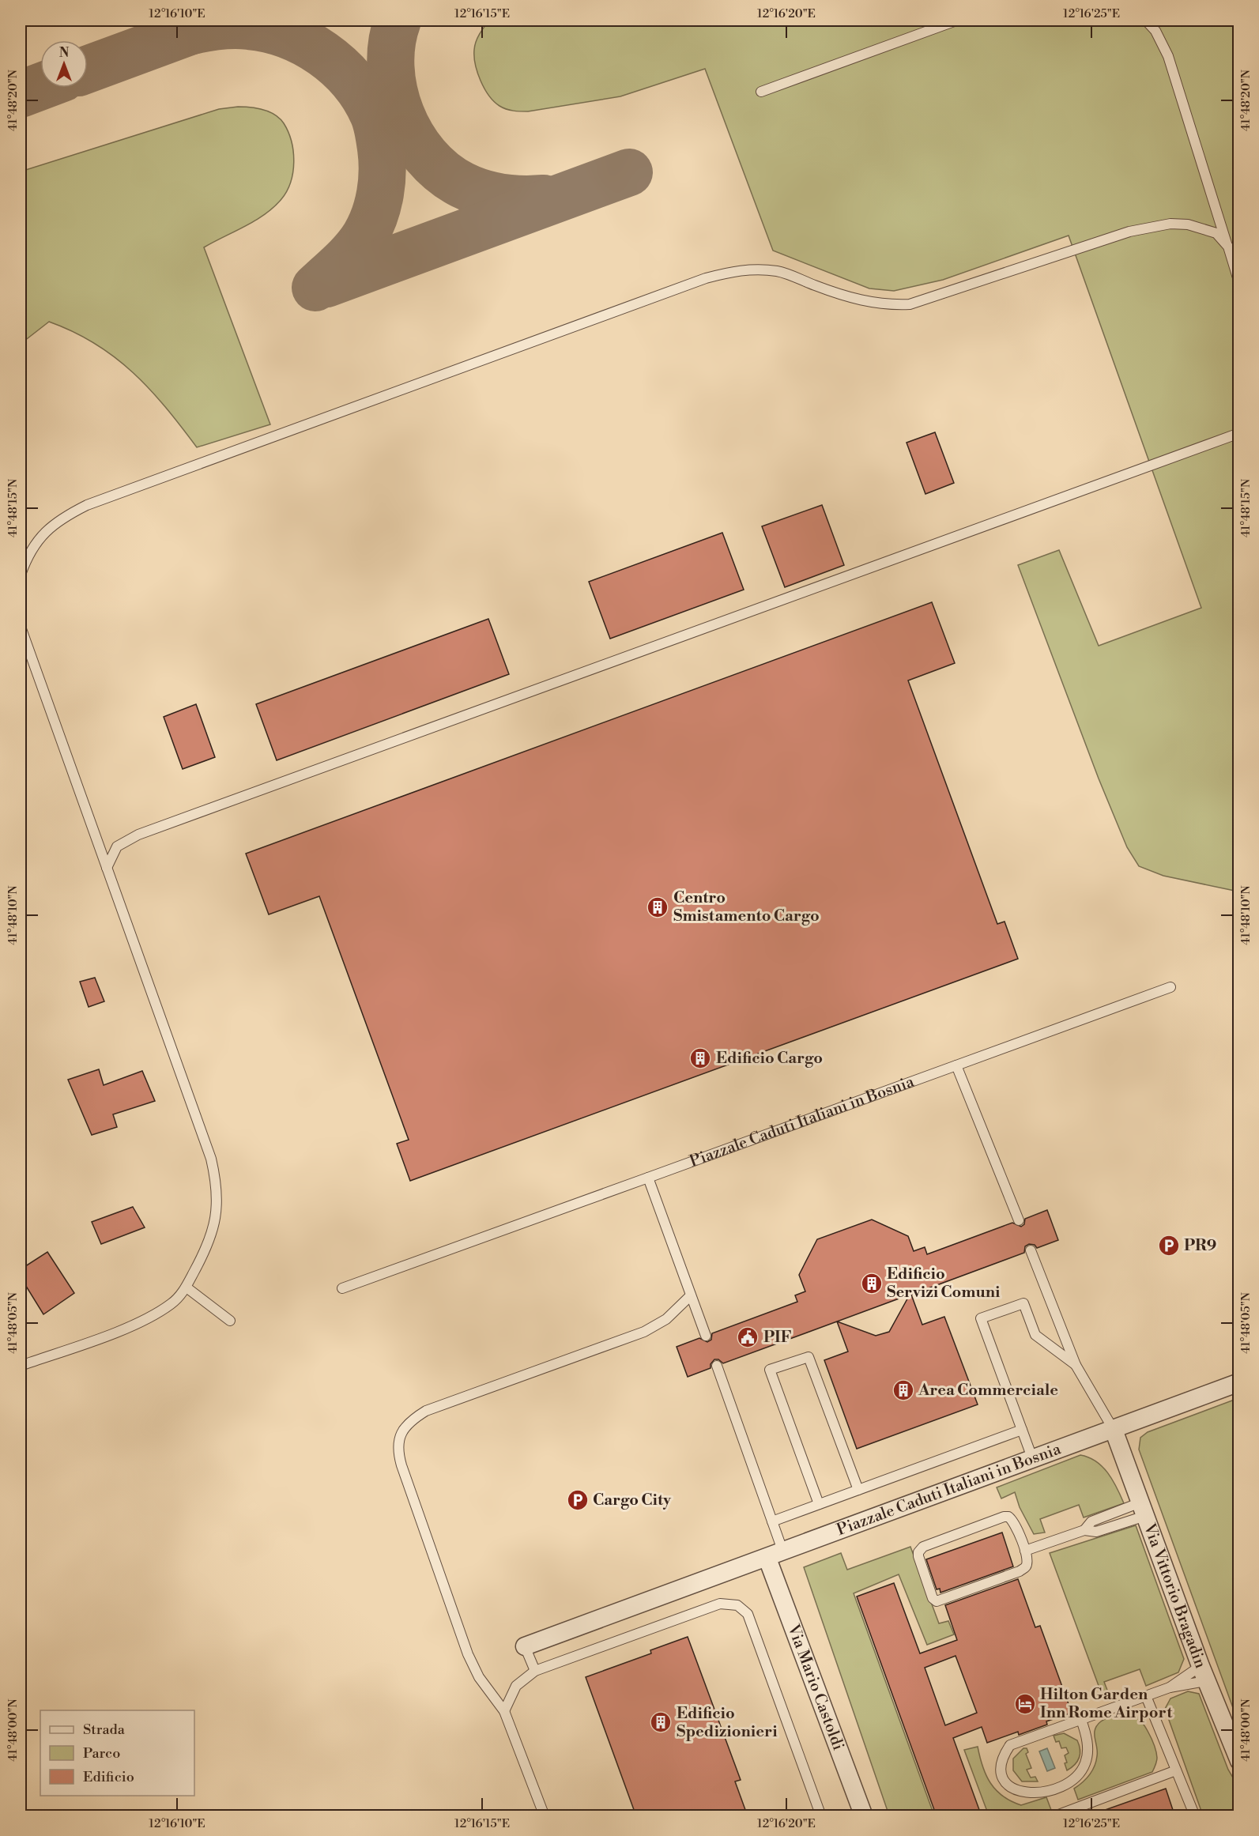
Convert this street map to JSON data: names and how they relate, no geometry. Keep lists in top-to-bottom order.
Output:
{
  "streets": {
    "street": ["Piazzale Caduti Italiani in Bosnia", "Via Vittorio Bragadin", "Via Mario Castoldi"]
  },
  "crossings": [
    ["Piazzale Caduti Italiani in Bosnia", "Via Vittorio Bragadin"],
    ["Piazzale Caduti Italiani in Bosnia", "Via Mario Castoldi"]
  ],
  "places": {
    "building": [
      "Centro Smistamento Cargo",
      "Edificio Cargo",
      "Edificio Servizi Comuni",
      "Area Commerciale",
      "Edificio Spedizionieri"
    ],
    "parking": ["PR9", "Cargo City"],
    "public building": ["PIF"],
    "hotel": ["Hilton Garden Inn Rome Airport"]
  },
  "legend": ["Strada", "Parco", "Edificio"],
  "north": "top",
  "coordinates": [
    "12°16'10\"E",
    "12°16'15\"E",
    "12°16'20\"E",
    "12°16'25\"E",
    "41°48'20\"N",
    "41°48'15\"N",
    "41°48'10\"N",
    "41°48'05\"N",
    "41°48'00\"N"
  ]
}
